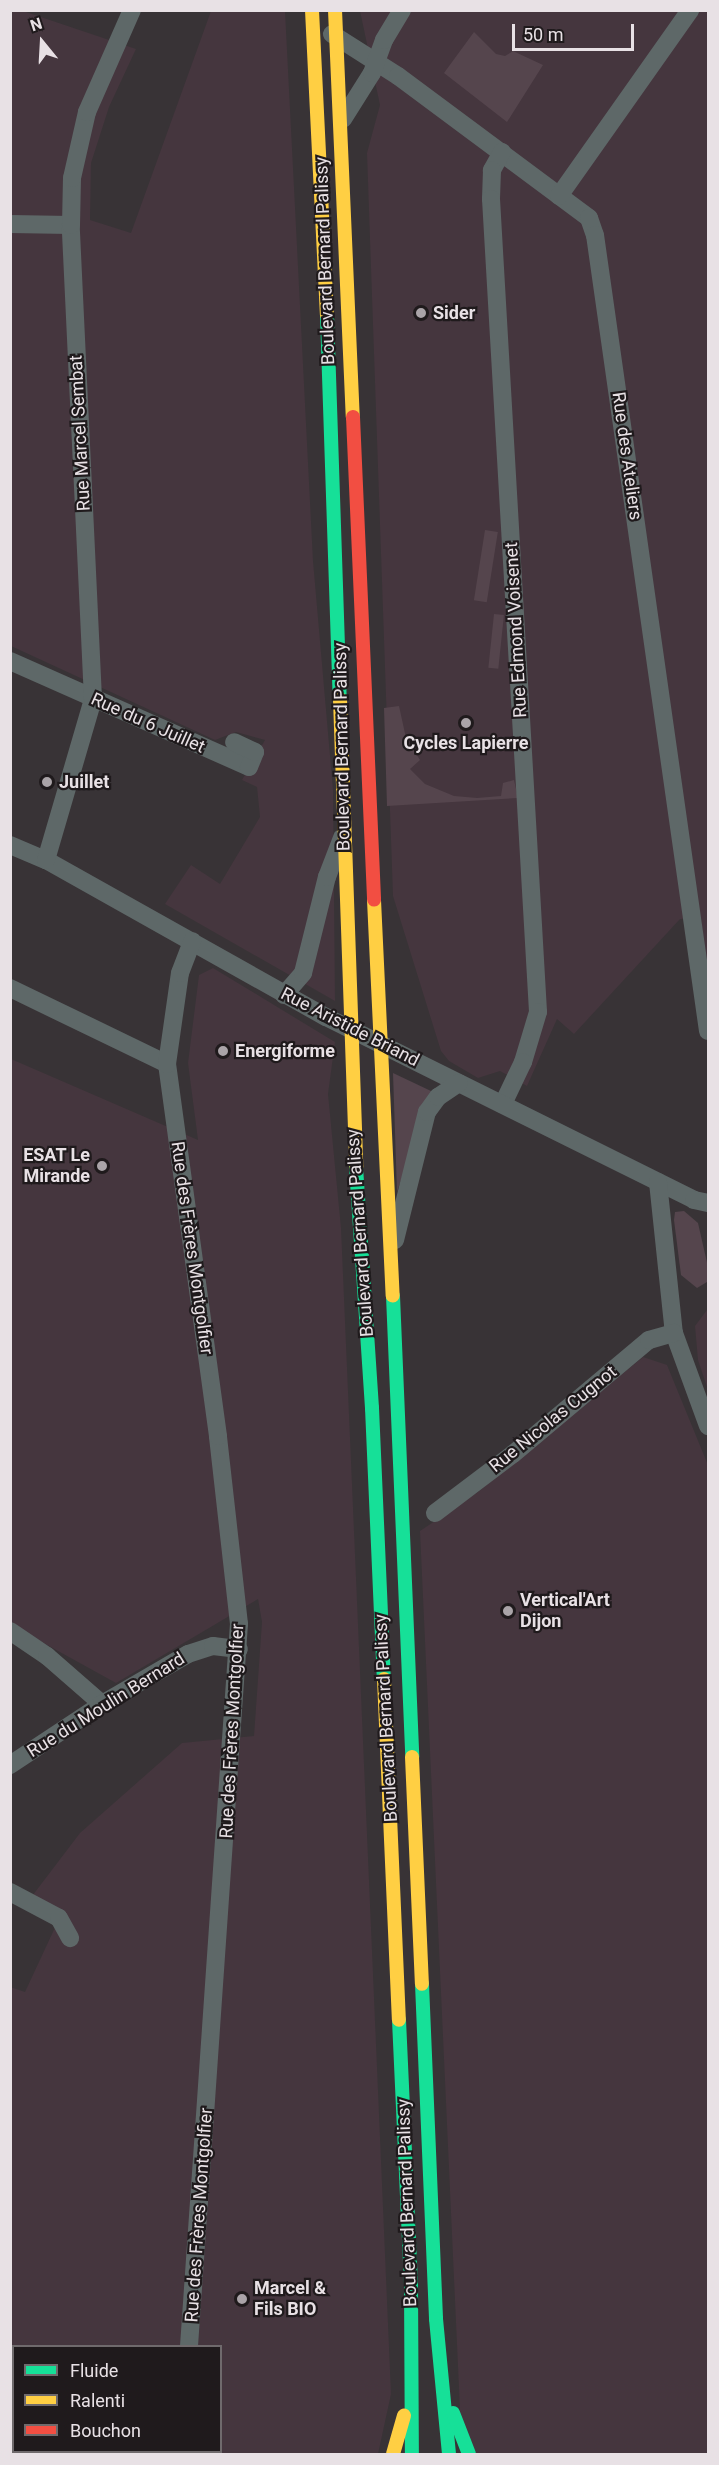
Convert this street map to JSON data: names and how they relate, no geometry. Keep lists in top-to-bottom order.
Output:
{
  "streets": {
    "main road": ["Boulevard Bernard Palissy"],
    "street": [
      "Rue Marcel Sembat",
      "Rue des Ateliers",
      "Rue Edmond Voisenet",
      "Rue du 6 Juillet",
      "Rue Aristide Briand",
      "Rue des Frères Montgolfier",
      "Rue Nicolas Cugnot",
      "Rue du Moulin Bernard"
    ]
  },
  "crossings": [
    ["Boulevard Bernard Palissy", "Rue des Ateliers"],
    ["Boulevard Bernard Palissy", "Rue Aristide Briand"],
    ["Rue Marcel Sembat", "Rue du 6 Juillet"],
    ["Rue Marcel Sembat", "Rue Aristide Briand"],
    ["Rue des Ateliers", "Rue Edmond Voisenet"],
    ["Rue Edmond Voisenet", "Rue Aristide Briand"],
    ["Rue Aristide Briand", "Rue des Frères Montgolfier"],
    ["Rue des Frères Montgolfier", "Rue du Moulin Bernard"]
  ],
  "places": [
    "Sider",
    "Cycles Lapierre",
    "Juillet",
    "Energiforme",
    "ESAT Le Mirande",
    "Vertical'Art Dijon",
    "Marcel & Fils BIO"
  ],
  "legend": ["Fluide", "Ralenti", "Bouchon"],
  "scale_bar": "50 m",
  "north": "top"
}
